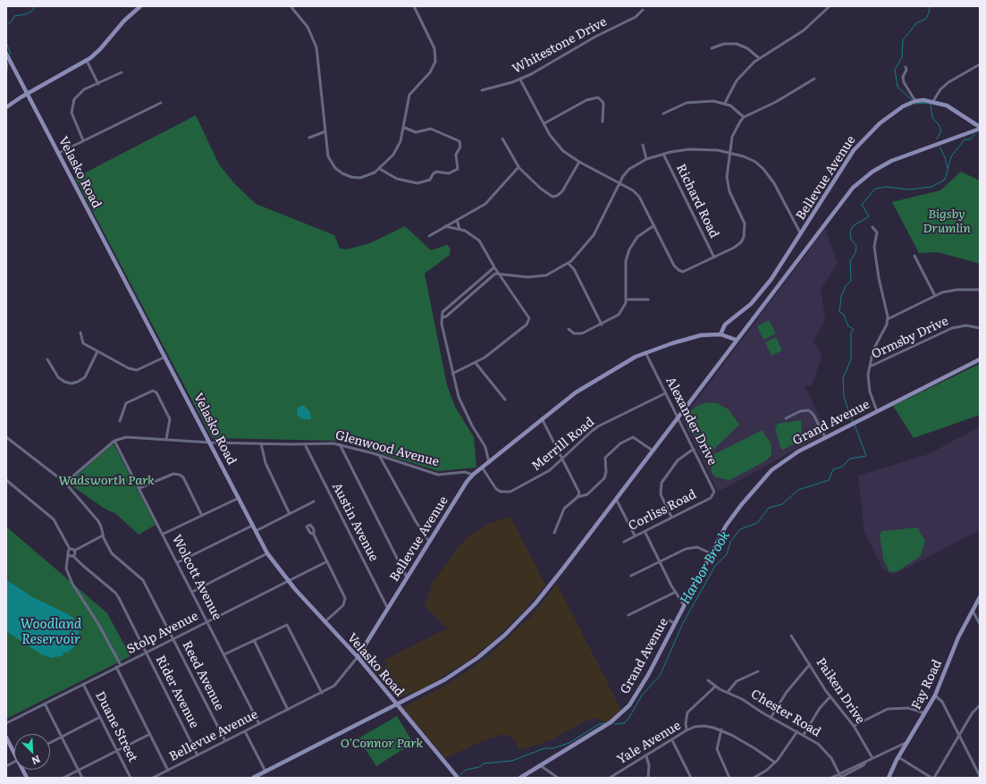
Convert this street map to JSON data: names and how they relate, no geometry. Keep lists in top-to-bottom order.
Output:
{
  "streets": {
    "street": [
      "Whitestone Drive",
      "Velasko Road",
      "Bellevue Avenue",
      "Richard Road",
      "Ormsby Drive",
      "Alexander Drive",
      "Grand Avenue",
      "Merrill Road",
      "Glenwood Avenue",
      "Corliss Road",
      "Austin Avenue",
      "Wolcott Avenue",
      "Stolp Avenue",
      "Reed Avenue",
      "Fay Road",
      "Paiken Drive",
      "Rider Avenue",
      "Chester Road",
      "Duane Street",
      "Yale Avenue"
    ]
  },
  "crossings": [
    ["Velasko Road", "Bellevue Avenue"],
    ["Velasko Road", "Glenwood Avenue"],
    ["Velasko Road", "Stolp Avenue"],
    ["Bellevue Avenue", "Alexander Drive"],
    ["Bellevue Avenue", "Merrill Road"],
    ["Bellevue Avenue", "Glenwood Avenue"],
    ["Bellevue Avenue", "Austin Avenue"],
    ["Bellevue Avenue", "Wolcott Avenue"],
    ["Bellevue Avenue", "Reed Avenue"],
    ["Bellevue Avenue", "Rider Avenue"],
    ["Alexander Drive", "Merrill Road"],
    ["Alexander Drive", "Corliss Road"],
    ["Glenwood Avenue", "Austin Avenue"],
    ["Glenwood Avenue", "Wolcott Avenue"],
    ["Glenwood Avenue", "Reed Avenue"],
    ["Wolcott Avenue", "Stolp Avenue"],
    ["Stolp Avenue", "Reed Avenue"],
    ["Stolp Avenue", "Rider Avenue"],
    ["Stolp Avenue", "Duane Street"]
  ],
  "water": ["Harbor Brook", "Woodland Reservoir"],
  "parks": ["Bigsby Drumlin", "Wadsworth Park", "O'Connor Park"],
  "north": "bottom right"
}
